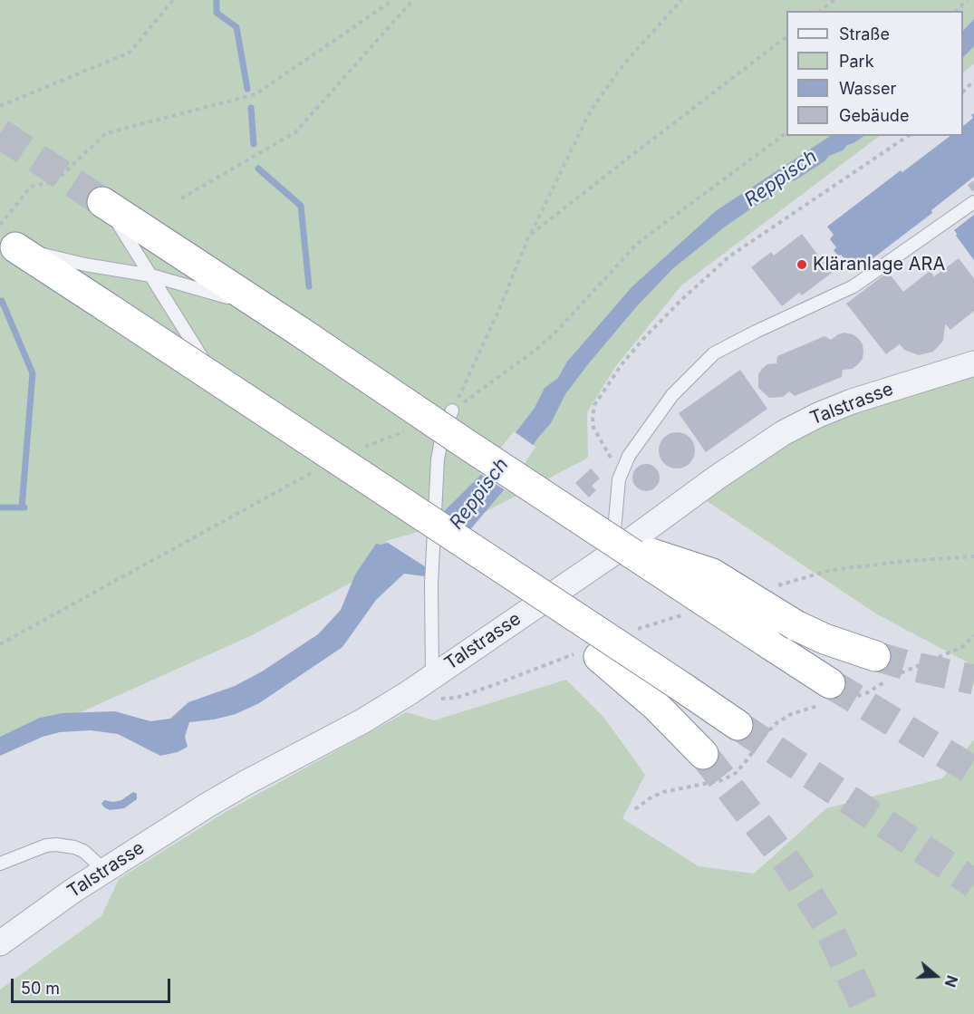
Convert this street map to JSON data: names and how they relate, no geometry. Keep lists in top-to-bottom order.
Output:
{
  "streets": {
    "street": ["Talstrasse"]
  },
  "water": ["Reppisch"],
  "places": ["Kläranlage ARA"],
  "legend": [
    "Straße",
    "Park",
    "Wasser",
    "Gebäude"
  ],
  "scale_bar": "50 m",
  "north": "right"
}
